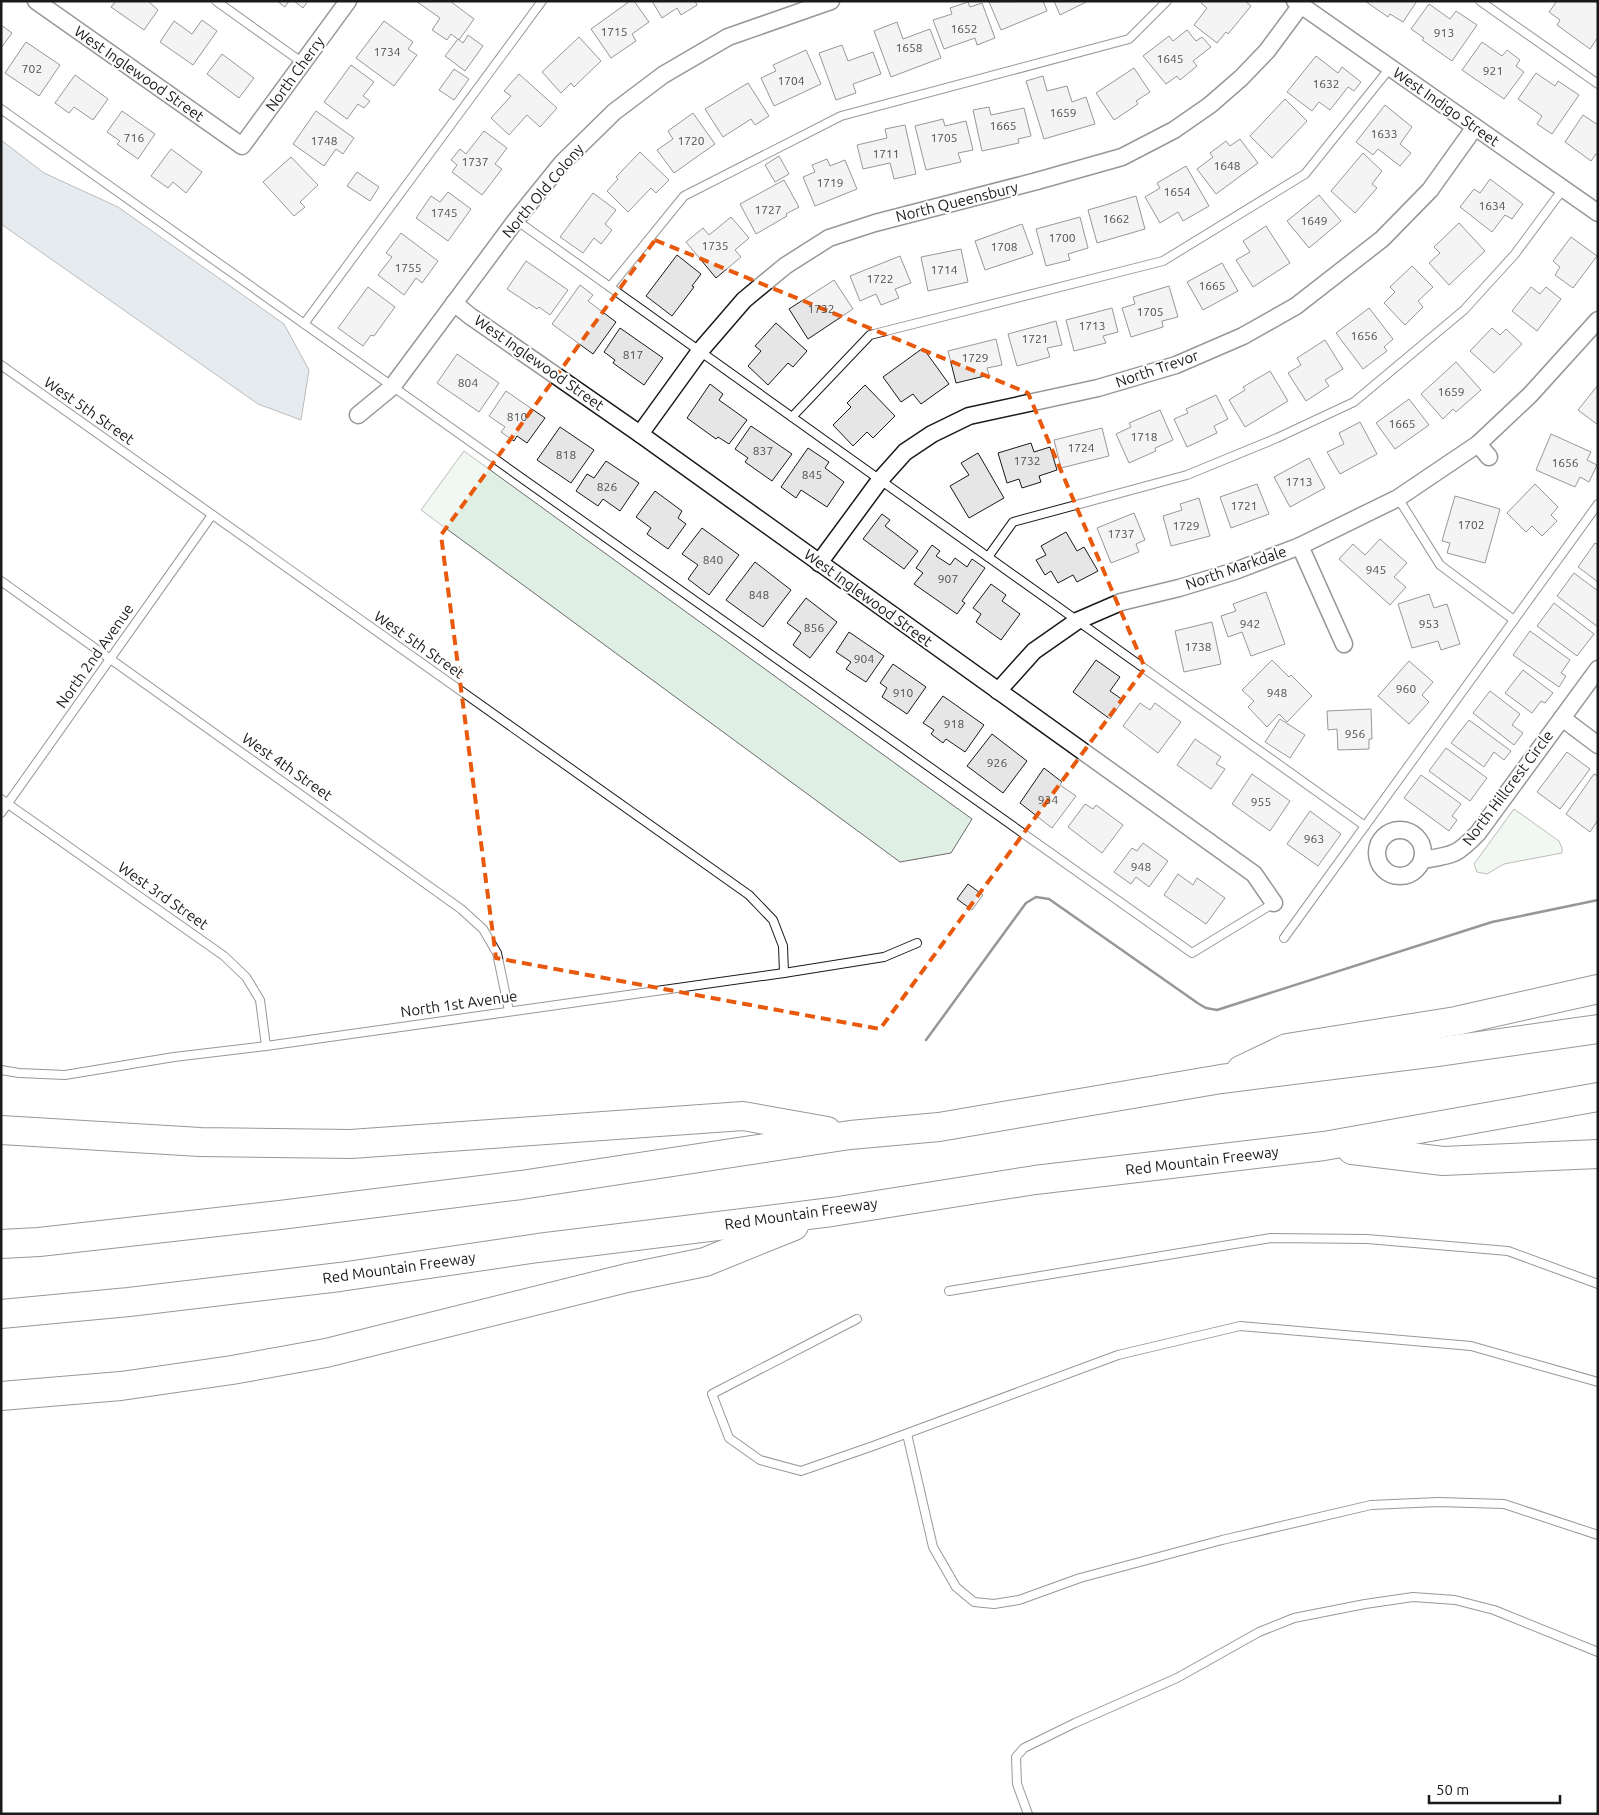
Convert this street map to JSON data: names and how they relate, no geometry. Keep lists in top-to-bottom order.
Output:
{
  "streets": {
    "highway": ["Red Mountain Freeway"],
    "street": [
      "West Inglewood Street",
      "North Cherry",
      "West Indigo Street",
      "North Old Colony",
      "North Queensbury",
      "North Trevor",
      "North Markdale",
      "North Hillcrest Circle"
    ],
    "lane": [
      "West 5th Street",
      "North 2nd Avenue",
      "West 4th Street",
      "West 3rd Street",
      "North 1st Avenue"
    ]
  },
  "crossings": [
    ["West Inglewood Street", "North Cherry"],
    ["West Inglewood Street", "North Old Colony"],
    ["West Inglewood Street", "North Queensbury"],
    ["West Inglewood Street", "North Trevor"],
    ["West Inglewood Street", "North Markdale"],
    ["West Indigo Street", "North Queensbury"],
    ["West Indigo Street", "North Trevor"],
    ["West 5th Street", "North 2nd Avenue"],
    ["West 5th Street", "North 1st Avenue"],
    ["North 2nd Avenue", "West 4th Street"],
    ["North 2nd Avenue", "West 3rd Street"],
    ["West 4th Street", "North 1st Avenue"],
    ["West 3rd Street", "North 1st Avenue"]
  ],
  "house_numbers": [
    "1652",
    "1715",
    "913",
    "1658",
    "1734",
    "1645",
    "702",
    "921",
    "1704",
    "1632",
    "1659",
    "1665",
    "1633",
    "716",
    "1705",
    "1748",
    "1720",
    "1711",
    "1737",
    "1648",
    "1719",
    "1654",
    "1634",
    "1727",
    "1745",
    "1662",
    "1649",
    "1700",
    "1735",
    "1708",
    "1755",
    "1714",
    "1722",
    "1665",
    "1732",
    "1705",
    "1713",
    "1656",
    "1721",
    "817",
    "1729",
    "804",
    "1659",
    "810",
    "1665",
    "1718",
    "1724",
    "837",
    "818",
    "1732",
    "1656",
    "845",
    "1713",
    "826",
    "1721",
    "1702",
    "1729",
    "1737",
    "840",
    "945",
    "907",
    "848",
    "942",
    "953",
    "856",
    "1738",
    "904",
    "960",
    "910",
    "948",
    "918",
    "956",
    "926",
    "934",
    "955",
    "963",
    "948"
  ],
  "scale_bar": "50 m"
}
